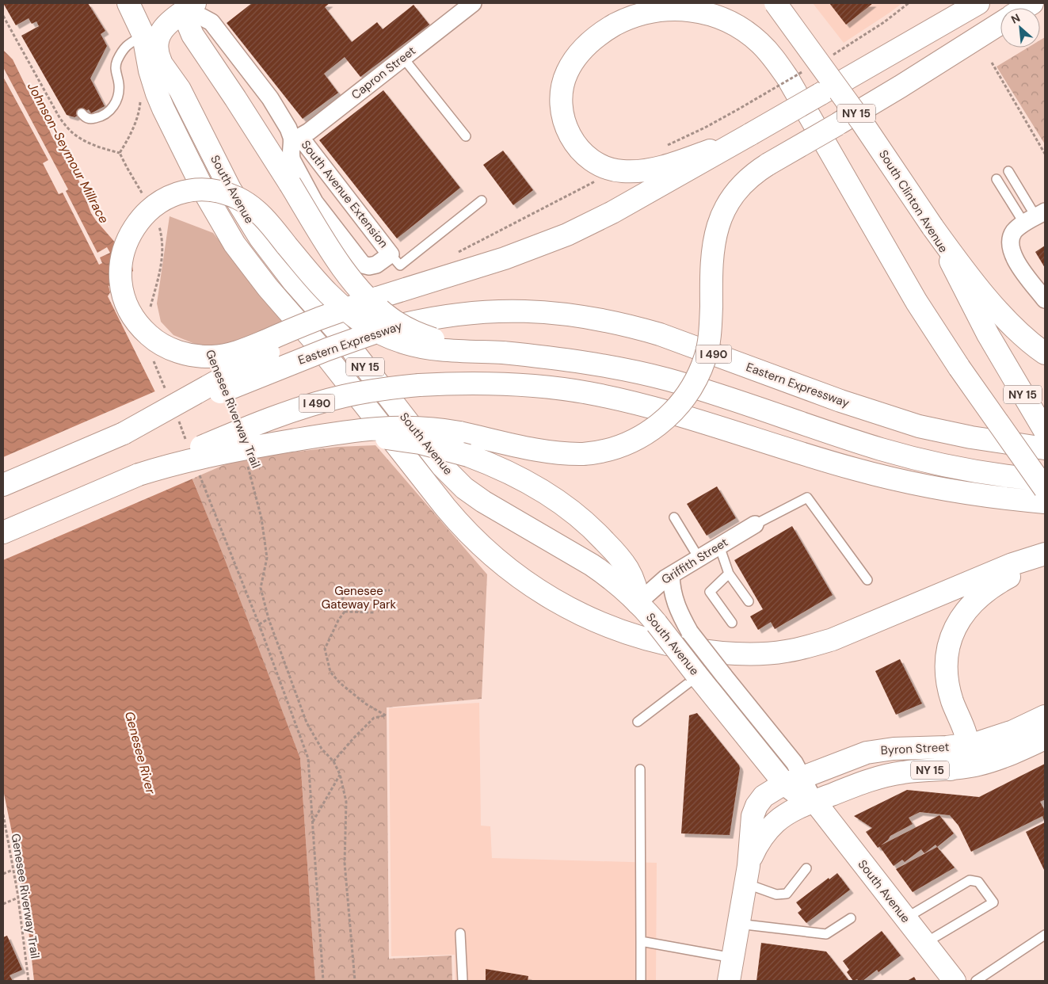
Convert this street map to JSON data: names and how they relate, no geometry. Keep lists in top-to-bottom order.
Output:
{
  "streets": {
    "main road": [
      "NY 15",
      "South Avenue",
      "South Clinton Avenue",
      "Eastern Expressway",
      "I 490",
      "Byron Street"
    ],
    "street": ["Capron Street", "South Avenue Extension", "Griffith Street"],
    "path": ["Genesee Riverway Trail"]
  },
  "crossings": [
    ["Capron Street", "South Avenue Extension"],
    ["NY 15", "South Avenue"],
    ["NY 15", "Byron Street"],
    ["South Avenue", "Griffith Street"],
    ["South Avenue", "Byron Street"],
    ["Eastern Expressway", "I 490"]
  ],
  "water": ["Johnson-Seymour Millrace", "Genesee River"],
  "parks": ["Genesee Gateway Park"],
  "north": "top left"
}
